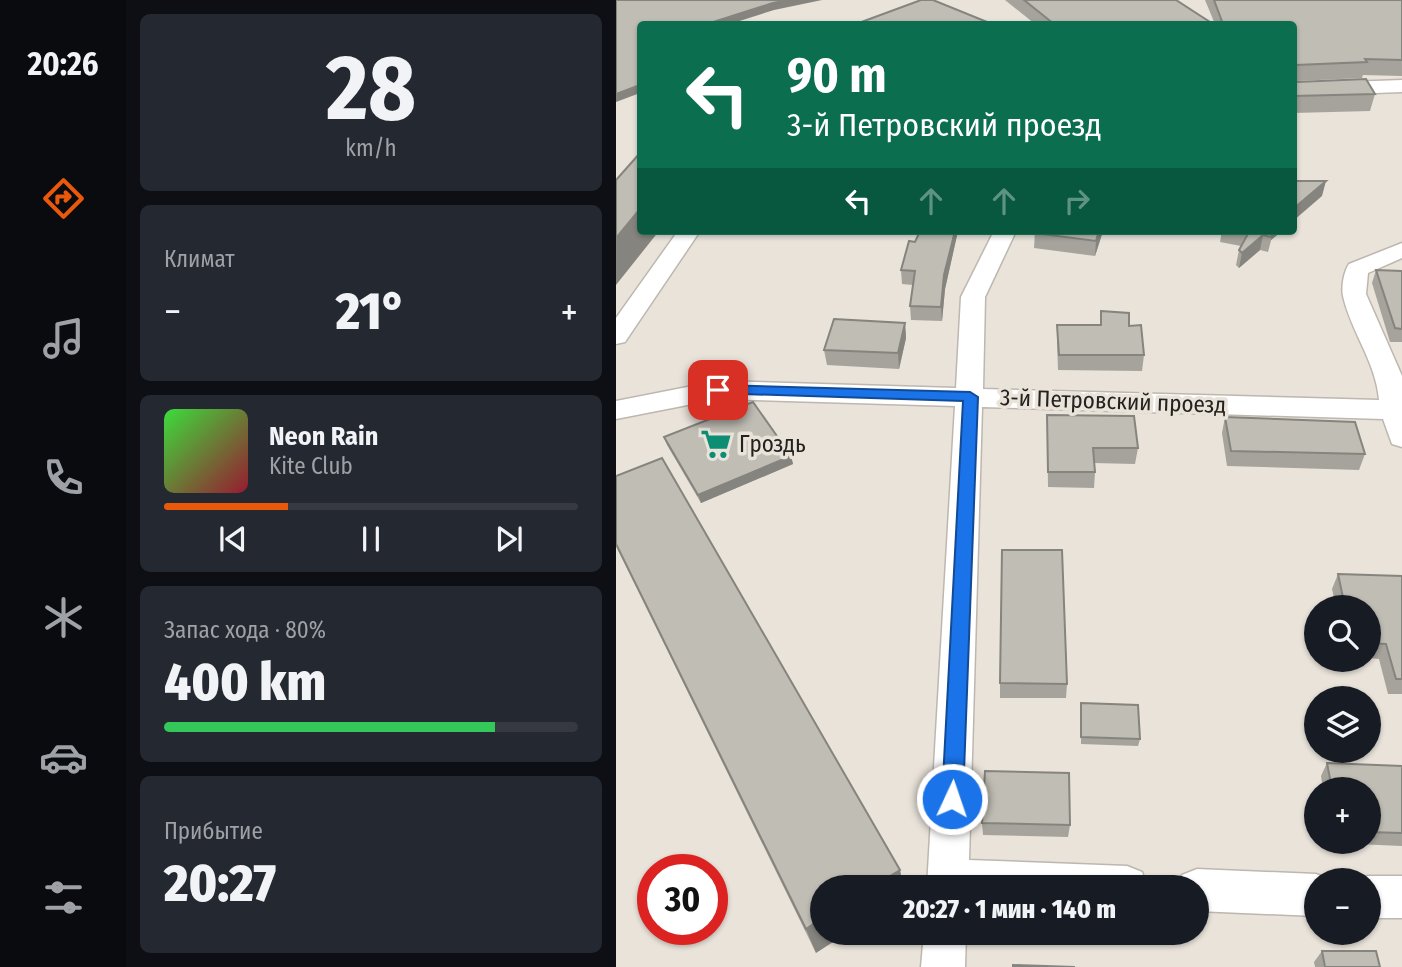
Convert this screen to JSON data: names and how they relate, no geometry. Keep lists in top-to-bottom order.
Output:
{
  "streets": {
    "street": ["3-й Петровский проезд"]
  },
  "places": {
    "supermarket": ["Гроздь"]
  },
  "page": {
    "tabs": "20:26",
    "tile": [
      ["28", "km/h"],
      "Климат",
      ["Запас хода · 80%", "400 km"],
      ["Прибытие", "20:27"]
    ],
    "turn": ["90 m", "3-й Петровский проезд"],
    "heat": ["−", "21°", "+"],
    "song": ["Neon Rain", "Kite Club"],
    "map_buttons": ["+", "−"],
    "limit": "30",
    "trip": "20:27 · 1 мин · 140 m"
  }
}
